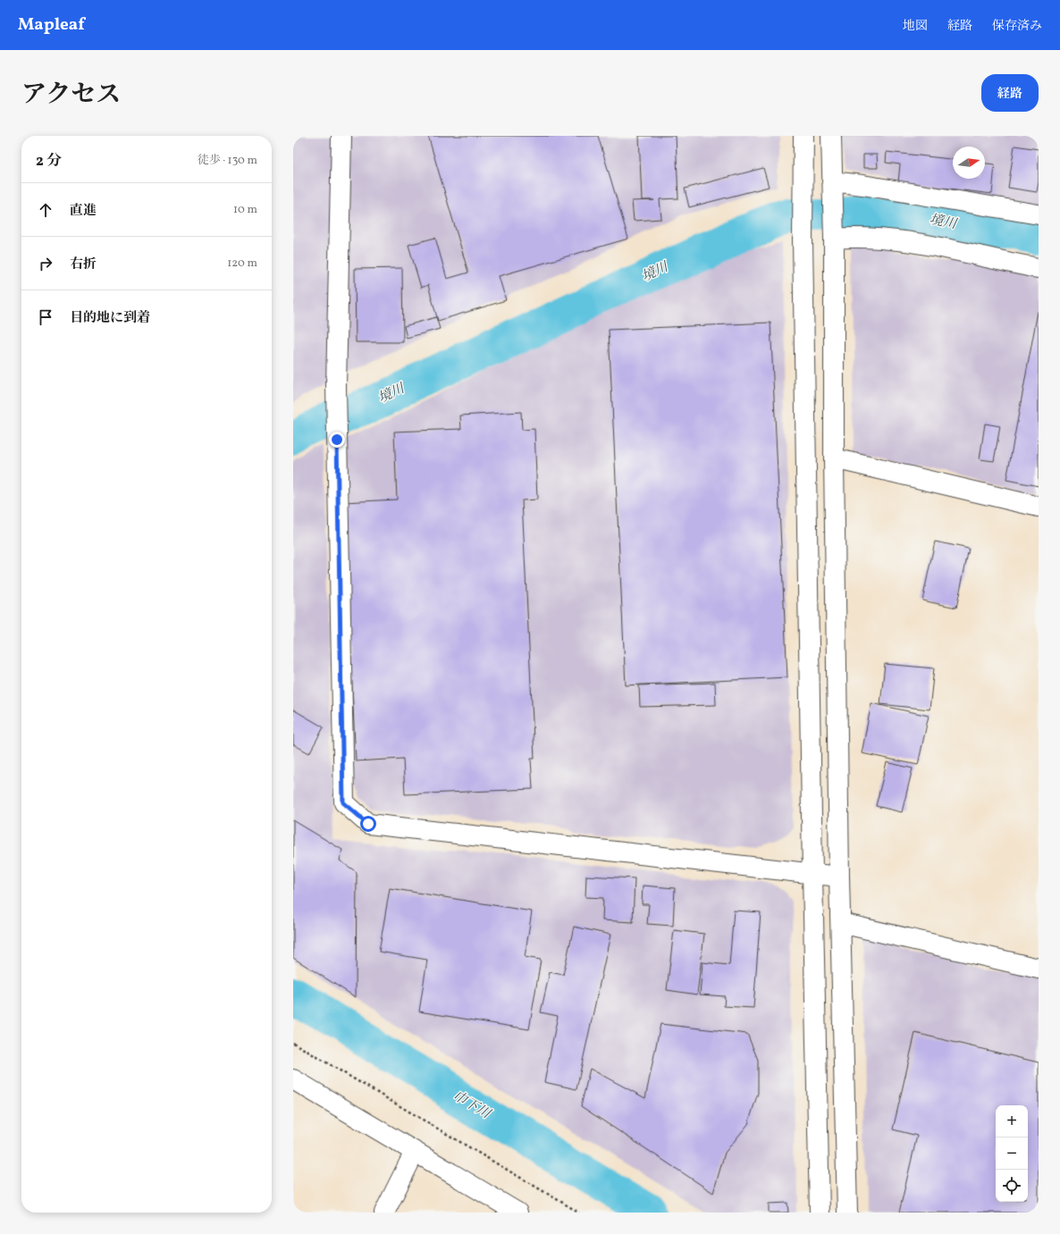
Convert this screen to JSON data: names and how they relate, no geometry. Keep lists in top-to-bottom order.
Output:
{
  "water": ["境川", "巾下川"],
  "north": "right",
  "page": {
    "header": "Mapleaf",
    "nav": ["地図", "経路", "保存済み"],
    "title": "アクセス",
    "buttons": "経路",
    "heading": ["2 分", "徒歩 · 130 m"],
    "list": [
      ["直進", "10 m"],
      ["右折", "120 m"],
      "目的地に到着"
    ],
    "map_buttons": ["+", "−"]
  }
}
